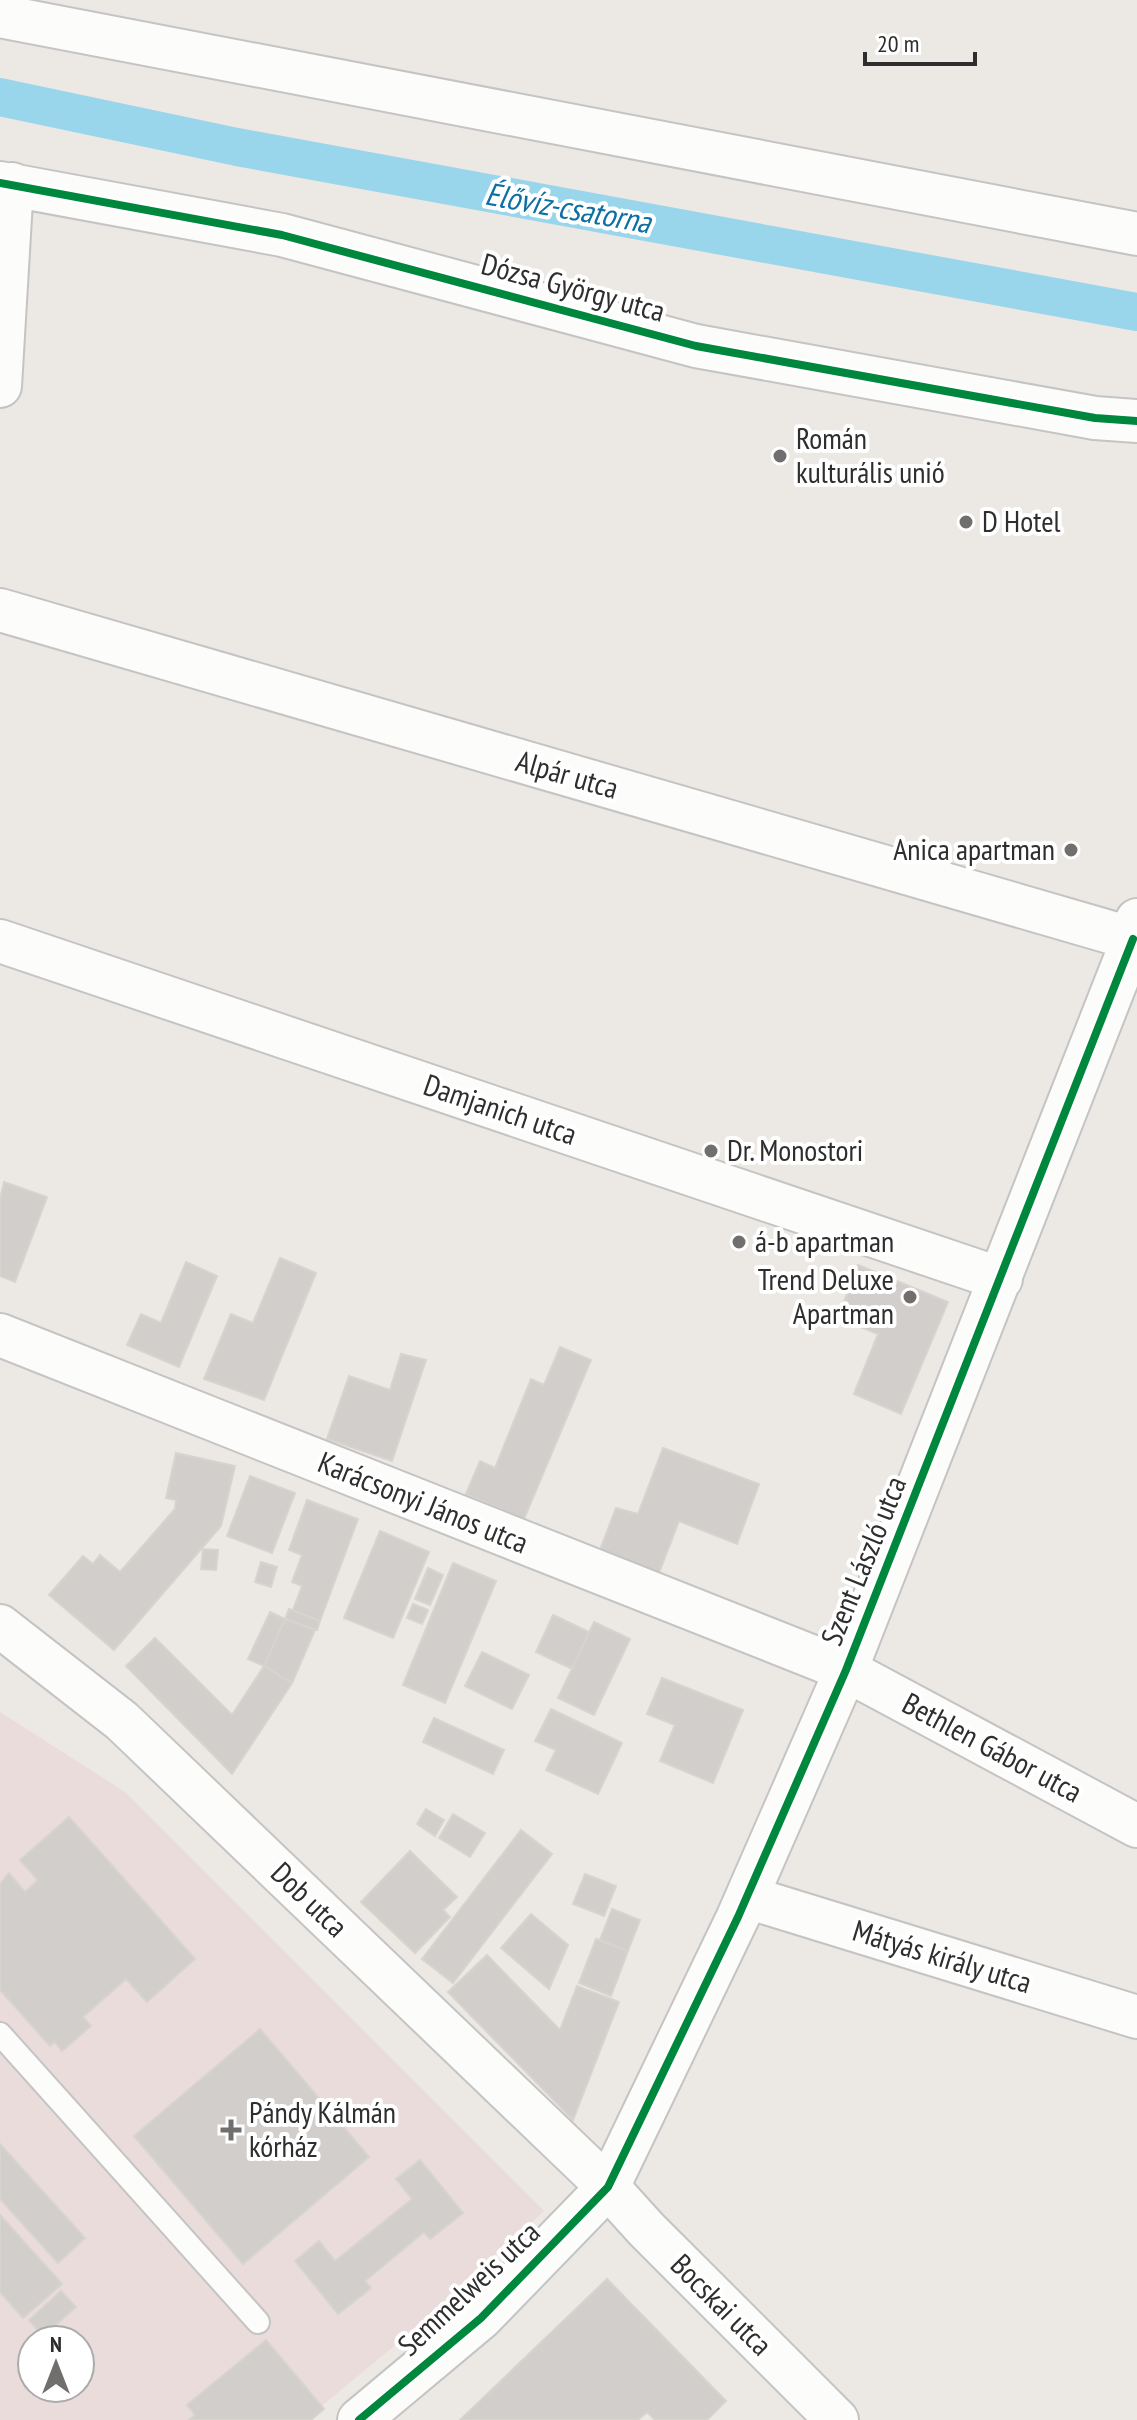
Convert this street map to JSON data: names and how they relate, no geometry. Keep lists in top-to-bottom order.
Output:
{
  "streets": {
    "street": [
      "Dózsa György utca",
      "Alpár utca",
      "Damjanich utca",
      "Karácsonyi János utca",
      "Szent László utca",
      "Bethlen Gábor utca",
      "Dob utca",
      "Mátyás király utca",
      "Semmelweis utca",
      "Bocskai utca"
    ]
  },
  "crossings": [
    ["Alpár utca", "Szent László utca"],
    ["Damjanich utca", "Szent László utca"],
    ["Karácsonyi János utca", "Szent László utca"],
    ["Karácsonyi János utca", "Bethlen Gábor utca"],
    ["Szent László utca", "Bethlen Gábor utca"],
    ["Szent László utca", "Dob utca"],
    ["Szent László utca", "Mátyás király utca"],
    ["Szent László utca", "Semmelweis utca"],
    ["Szent László utca", "Bocskai utca"],
    ["Dob utca", "Semmelweis utca"],
    ["Dob utca", "Bocskai utca"],
    ["Semmelweis utca", "Bocskai utca"]
  ],
  "water": ["Élővíz-csatorna"],
  "places": {
    "other": [
      "Román kulturális unió",
      "D Hotel",
      "Anica apartman",
      "Dr. Monostori",
      "á-b apartman",
      "Trend Deluxe Apartman"
    ],
    "health": ["Pándy Kálmán kórház"]
  },
  "scale_bar": "20 m",
  "north": "top"
}
